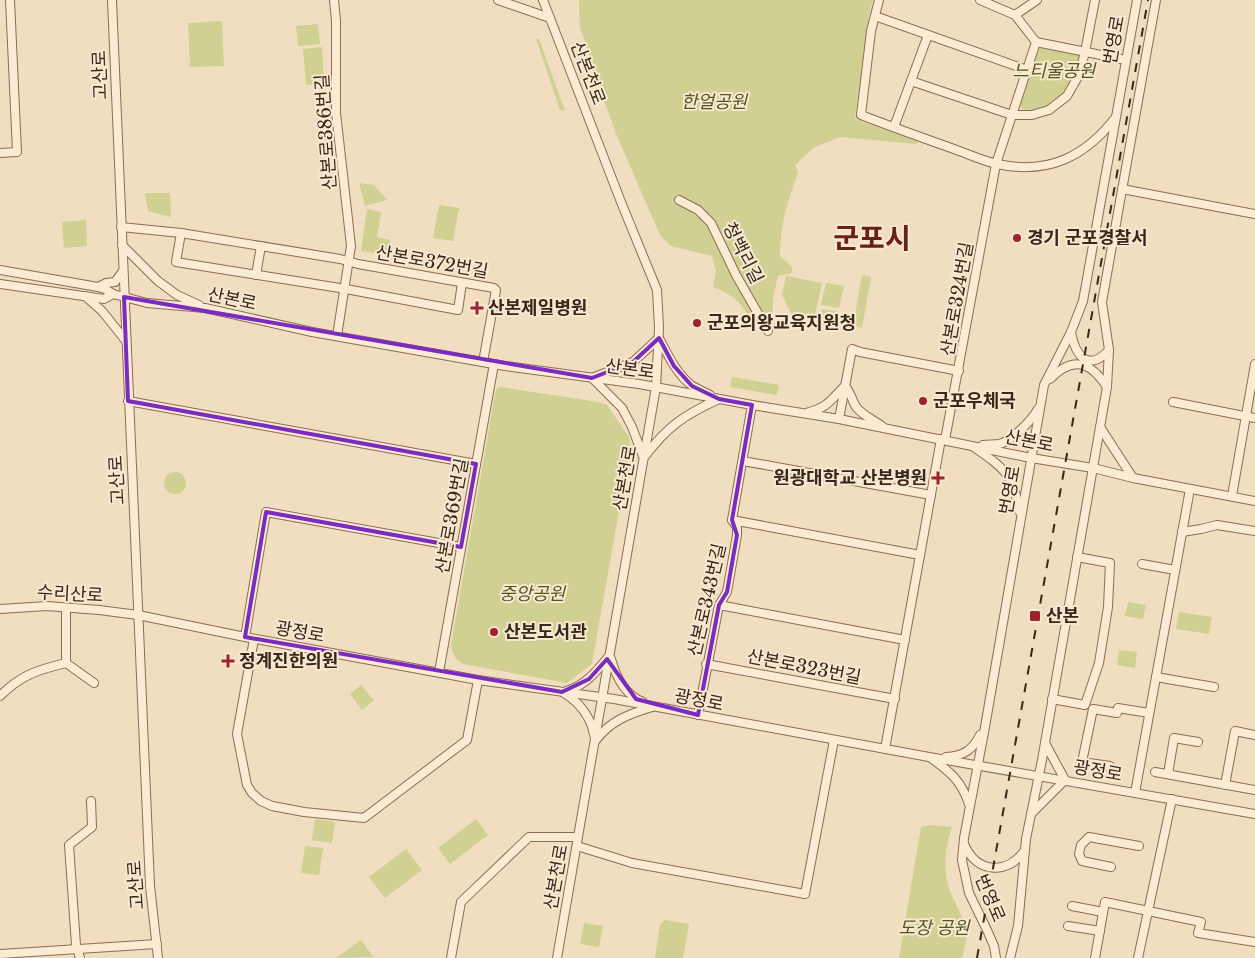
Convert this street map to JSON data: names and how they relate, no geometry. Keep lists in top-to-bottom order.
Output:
{
  "streets": {
    "street": [
      "번영로",
      "산본천로",
      "고산로",
      "산본로386번길",
      "청백리길",
      "산본로372번길",
      "산본로",
      "산본로324번길",
      "산본로369번길",
      "수리산로",
      "산본로343번길",
      "광정로",
      "산본로323번길"
    ]
  },
  "crossings": [
    ["번영로", "산본로"],
    ["번영로", "광정로"],
    ["산본천로", "산본로"],
    ["산본천로", "광정로"],
    ["고산로", "산본로"],
    ["고산로", "수리산로"],
    ["고산로", "광정로"],
    ["산본로386번길", "산본로372번길"],
    ["산본로386번길", "산본로"],
    ["산본로372번길", "산본로"],
    ["산본로", "산본로324번길"],
    ["산본로", "산본로369번길"],
    ["산본로", "산본로343번길"],
    ["산본로369번길", "광정로"],
    ["수리산로", "광정로"],
    ["산본로343번길", "광정로"],
    ["산본로343번길", "산본로323번길"]
  ],
  "districts": ["군포시"],
  "parks": [
    "느티울공원",
    "한얼공원",
    "중앙공원",
    "도장 공원"
  ],
  "places": {
    "other": [
      "경기 군포경찰서",
      "군포의왕교육지원청",
      "군포우체국",
      "산본도서관"
    ],
    "health": ["산본제일병원", "원광대학교 산본병원", "정계진한의원"],
    "transit": ["산본"]
  }
}
